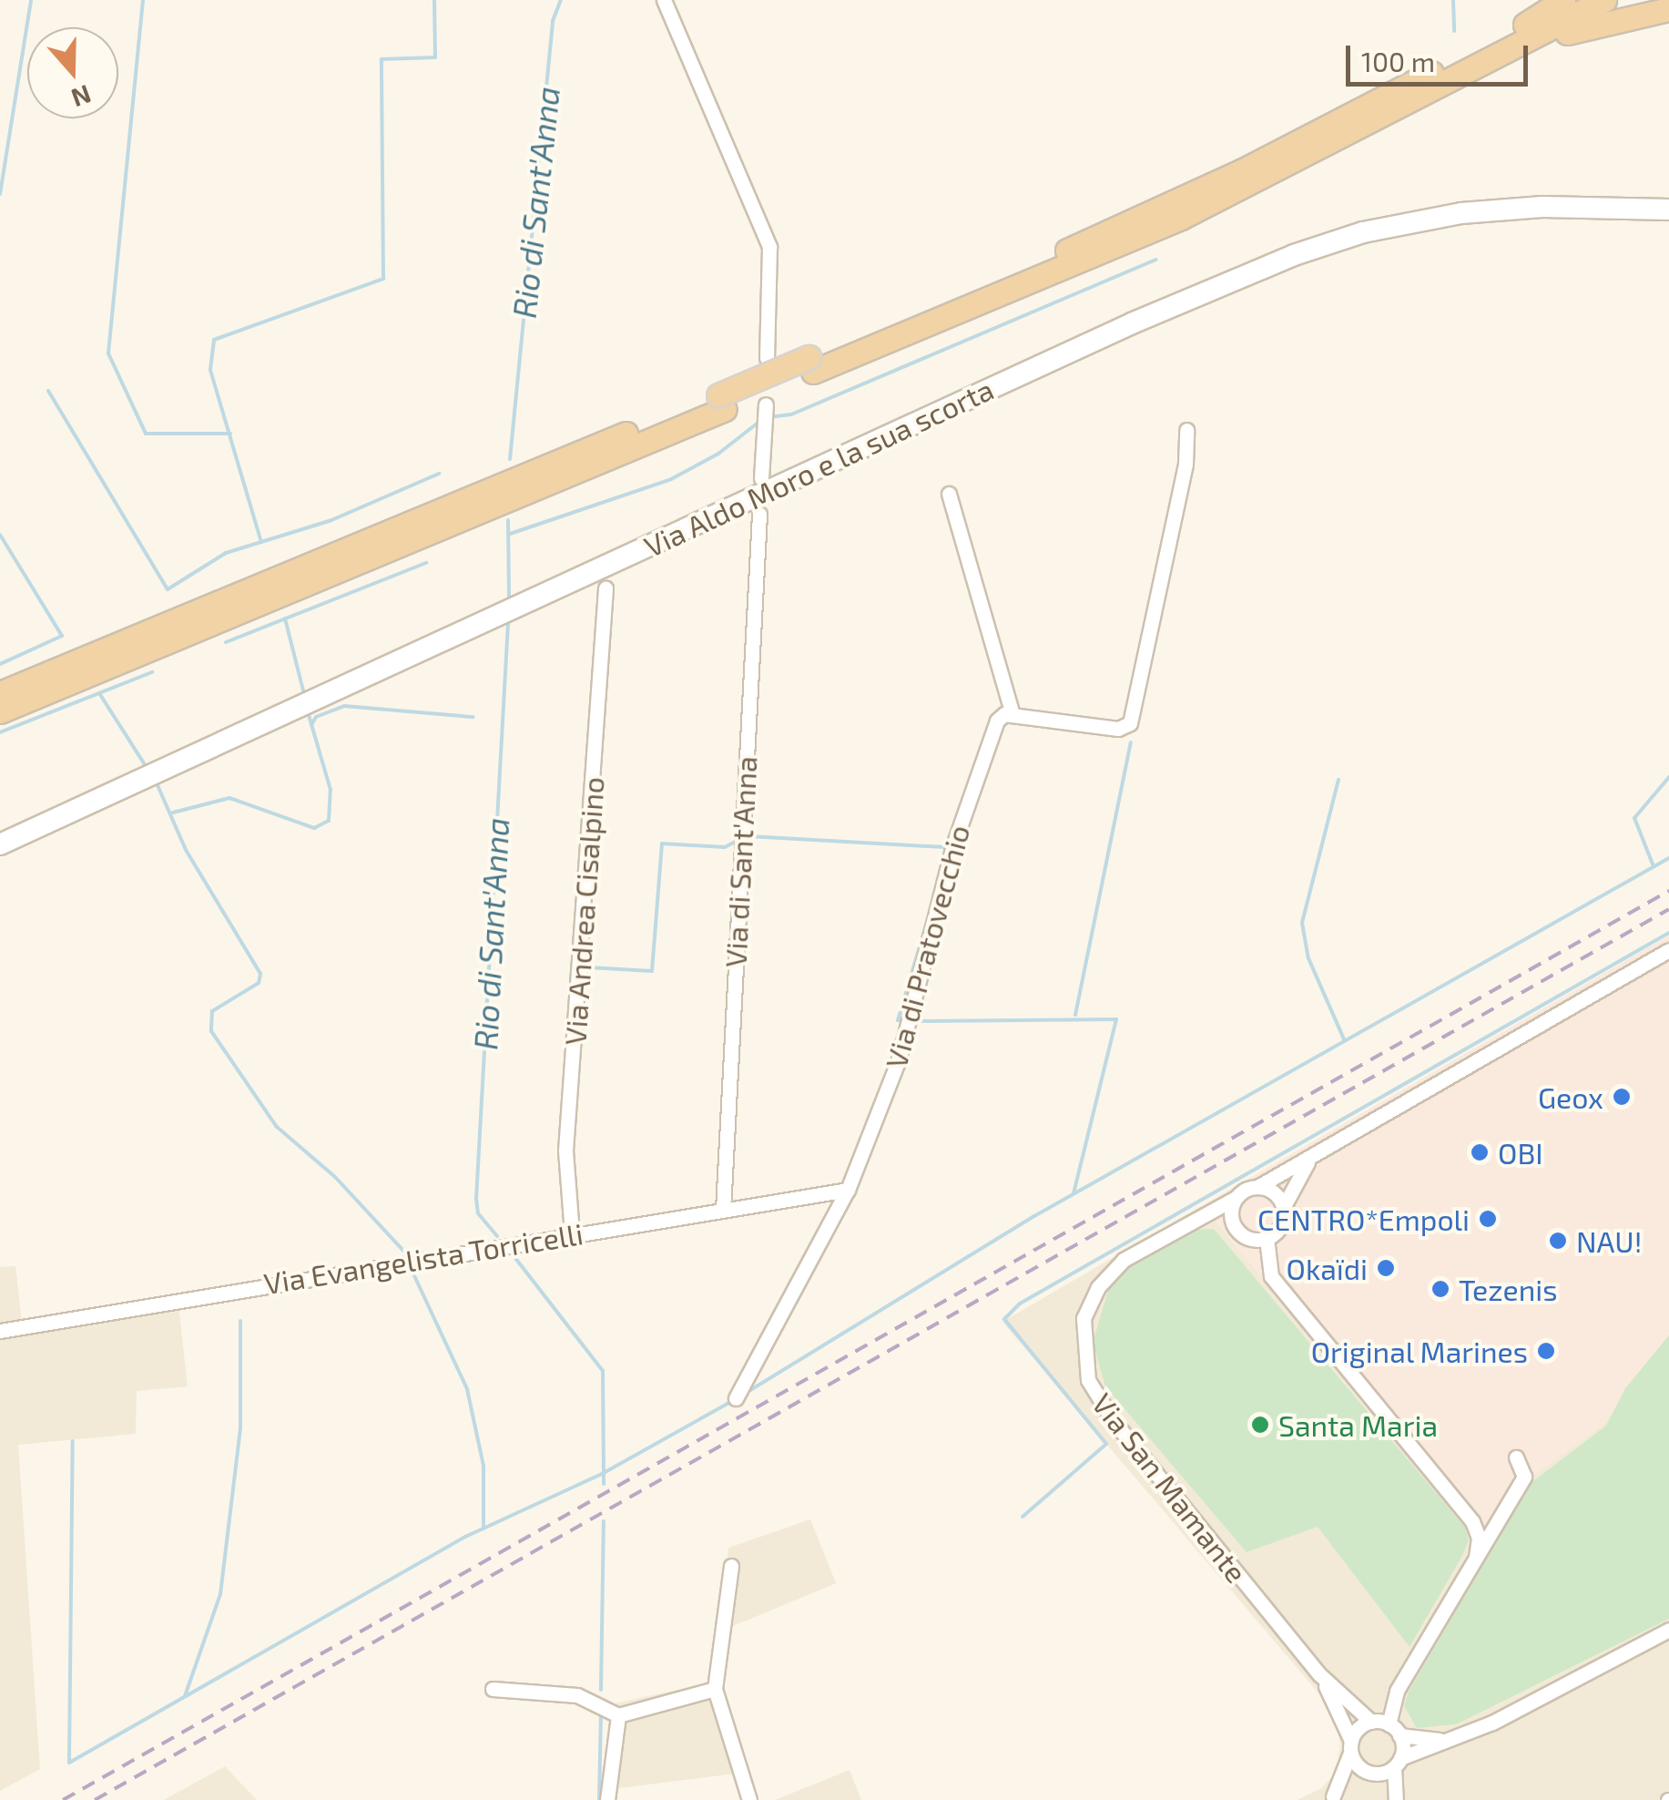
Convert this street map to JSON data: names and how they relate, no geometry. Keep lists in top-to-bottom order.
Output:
{
  "streets": {
    "main road": ["Via Aldo Moro e la sua scorta"],
    "street": [
      "Via di Sant'Anna",
      "Via Andrea Cisalpino",
      "Via di Pratovecchio",
      "Via Evangelista Torricelli",
      "Via San Mamante"
    ]
  },
  "crossings": [
    ["Via di Sant'Anna", "Via Evangelista Torricelli"],
    ["Via Andrea Cisalpino", "Via Evangelista Torricelli"],
    ["Via di Pratovecchio", "Via Evangelista Torricelli"]
  ],
  "water": ["Rio di Sant'Anna"],
  "places": [
    "Geox",
    "OBI",
    "CENTRO*Empoli",
    "NAU!",
    "Okaïdi",
    "Tezenis",
    "Original Marines",
    "Santa Maria"
  ],
  "scale_bar": "100 m",
  "north": "bottom"
}
